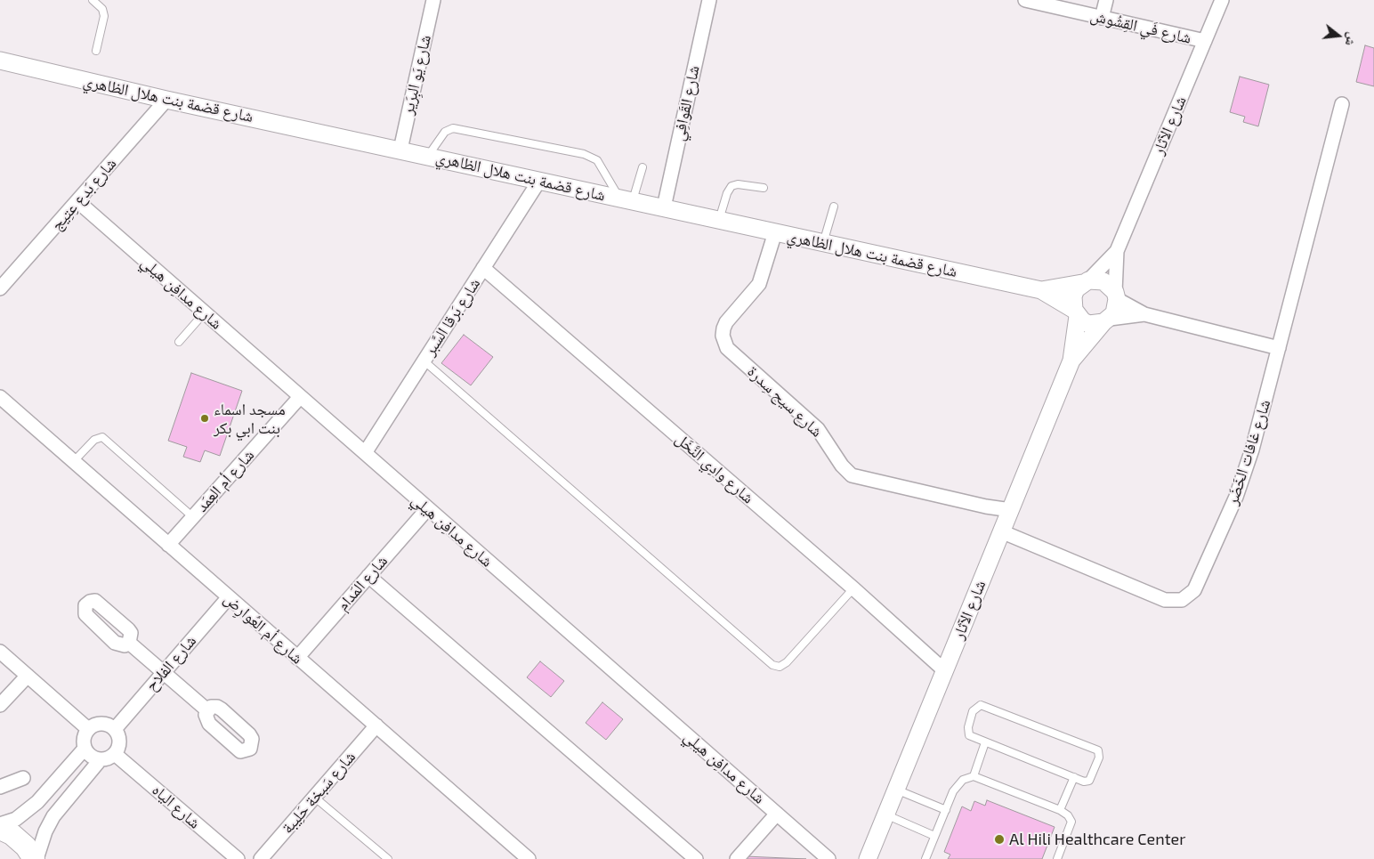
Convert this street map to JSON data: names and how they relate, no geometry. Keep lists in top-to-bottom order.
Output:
{
  "streets": {
    "street": [
      "شارع فَي القِشُوش",
      "شارع يَو البِرَير",
      "شارع قضمة بنت هلال الظاهري",
      "شارع القَوافِي",
      "شارع الآثار",
      "شارع بَدع عِتِيج",
      "شارع مدافِن هيلي",
      "شارع بَرقا السَّبر",
      "شارع سيح سِدرة",
      "شارع غافات الخَضَر",
      "شارع وادِي النَّخَل",
      "شارع أم العِمَد",
      "شارع المَدام",
      "شارع أم العُوارِض",
      "شارع الفلاح",
      "شارع سَبخة حَلِيبة",
      "شارع الياه"
    ]
  },
  "crossings": [
    ["شارع فَي القِشُوش", "شارع الآثار"],
    ["شارع يَو البِرَير", "شارع قضمة بنت هلال الظاهري"],
    ["شارع قضمة بنت هلال الظاهري", "شارع القَوافِي"],
    ["شارع قضمة بنت هلال الظاهري", "شارع الآثار"],
    ["شارع قضمة بنت هلال الظاهري", "شارع بَدع عِتِيج"],
    ["شارع قضمة بنت هلال الظاهري", "شارع بَرقا السَّبر"],
    ["شارع قضمة بنت هلال الظاهري", "شارع سيح سِدرة"],
    ["شارع الآثار", "شارع سيح سِدرة"],
    ["شارع الآثار", "شارع غافات الخَضَر"],
    ["شارع الآثار", "شارع وادِي النَّخَل"],
    ["شارع بَدع عِتِيج", "شارع مدافِن هيلي"],
    ["شارع مدافِن هيلي", "شارع بَرقا السَّبر"],
    ["شارع مدافِن هيلي", "شارع أم العِمَد"],
    ["شارع مدافِن هيلي", "شارع المَدام"],
    ["شارع بَرقا السَّبر", "شارع وادِي النَّخَل"],
    ["شارع أم العِمَد", "شارع أم العُوارِض"],
    ["شارع المَدام", "شارع أم العُوارِض"],
    ["شارع أم العُوارِض", "شارع الفلاح"],
    ["شارع أم العُوارِض", "شارع سَبخة حَلِيبة"],
    ["شارع الفلاح", "شارع الياه"]
  ],
  "places": ["مسجد اسماء بنت ابي بكر", "Al Hili Healthcare Center"],
  "north": "right"
}
